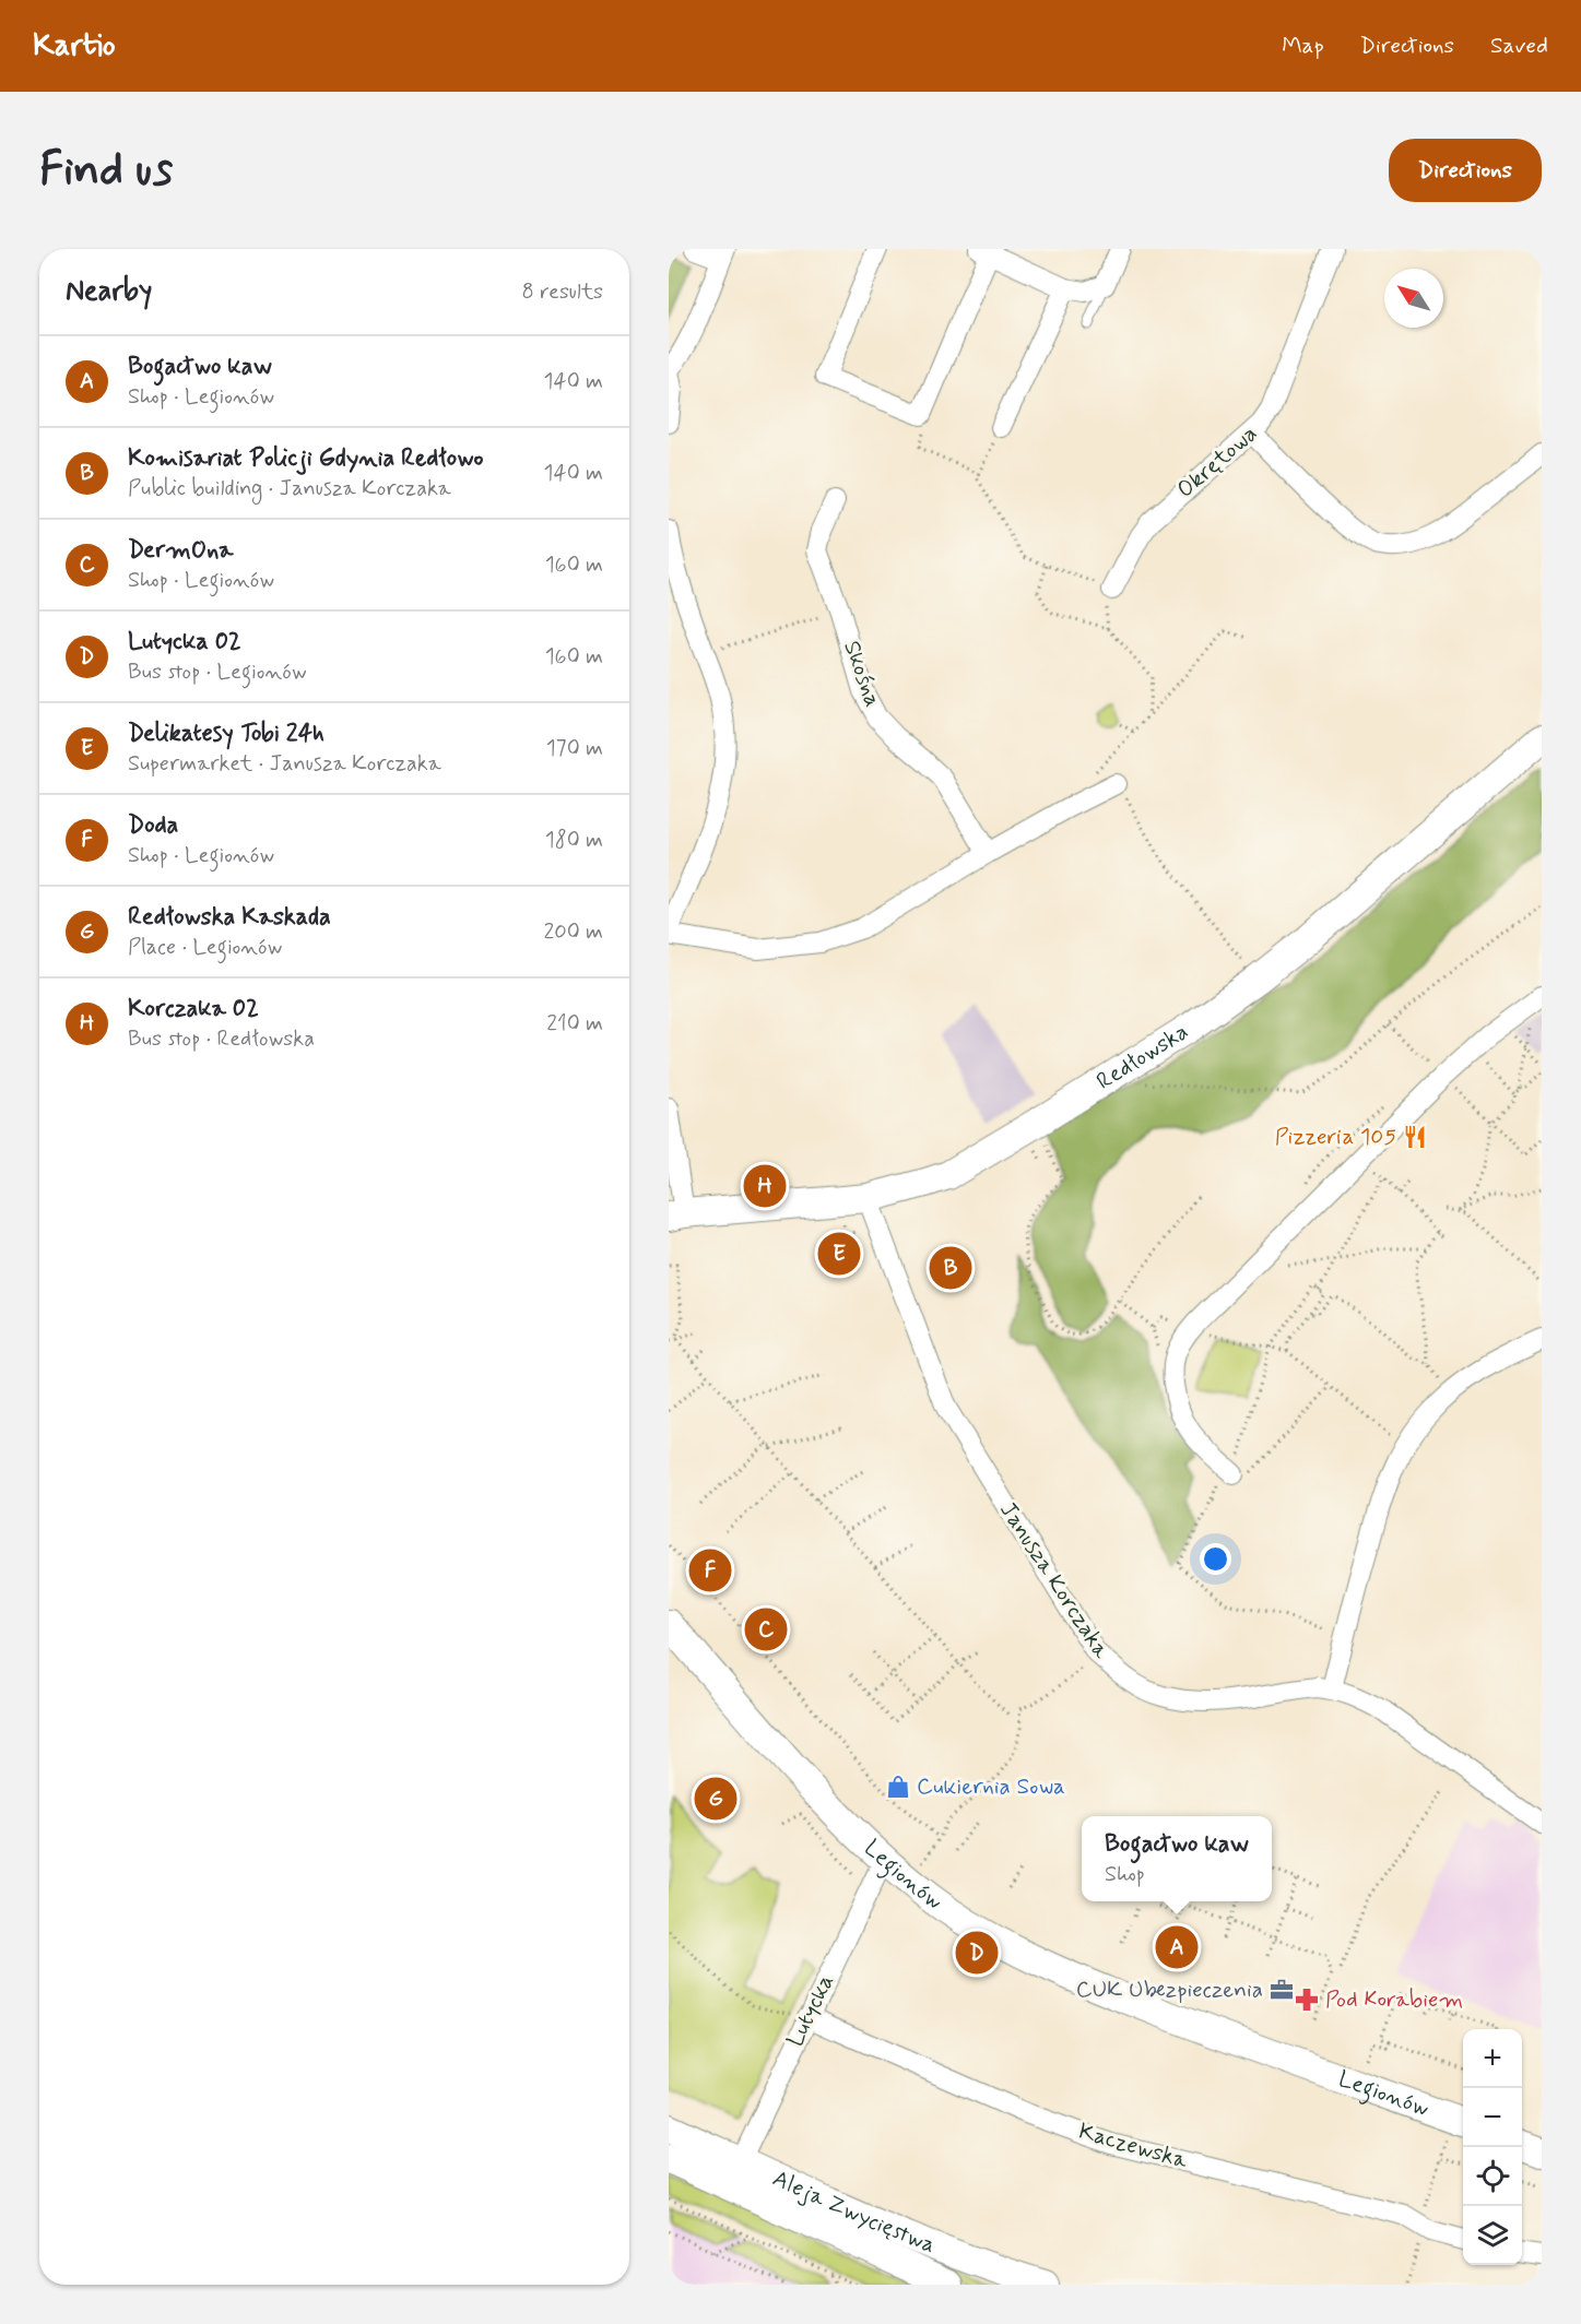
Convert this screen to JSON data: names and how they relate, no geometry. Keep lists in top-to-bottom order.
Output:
{
  "streets": {
    "street": [
      "Okrętowa",
      "Skośna",
      "Redłowska",
      "Janusza Korczaka",
      "Legionów",
      "Lutycka",
      "Kaczewska",
      "Aleja Zwycięstwa"
    ]
  },
  "crossings": [
    ["Redłowska", "Janusza Korczaka"],
    ["Legionów", "Lutycka"],
    ["Lutycka", "Kaczewska"],
    ["Lutycka", "Aleja Zwycięstwa"]
  ],
  "places": {
    "restaurant": ["Pizzeria 105"],
    "shop": ["Cukiernia Sowa"],
    "office": ["CUK Ubezpieczenia"],
    "pharmacy": ["Pod Korabiem"]
  },
  "north": "top left",
  "page": {
    "header": "Kartio",
    "nav": ["Map", "Directions", "Saved"],
    "buttons": "Directions",
    "title": "Find us",
    "heading": ["Nearby", "8 results"],
    "list": [
      {
        "mark": "A",
        "name": "Bogactwo kaw",
        "note": "Shop · Legionów",
        "value": "140 m"
      },
      {
        "mark": "B",
        "name": "Komisariat Policji Gdynia Redłowo",
        "note": "Public building · Janusza Korczaka",
        "value": "140 m"
      },
      {
        "mark": "C",
        "name": "DermOna",
        "note": "Shop · Legionów",
        "value": "160 m"
      },
      {
        "mark": "D",
        "name": "Lutycka 02",
        "note": "Bus stop · Legionów",
        "value": "160 m"
      },
      {
        "mark": "E",
        "name": "Delikatesy Tobi 24h",
        "note": "Supermarket · Janusza Korczaka",
        "value": "170 m"
      },
      {
        "mark": "F",
        "name": "Doda",
        "note": "Shop · Legionów",
        "value": "180 m"
      },
      {
        "mark": "G",
        "name": "Redłowska Kaskada",
        "note": "Place · Legionów",
        "value": "200 m"
      },
      {
        "mark": "H",
        "name": "Korczaka 02",
        "note": "Bus stop · Redłowska",
        "value": "210 m"
      }
    ],
    "pins": [
      "H",
      "E",
      "B",
      "F",
      "C",
      "G",
      "A",
      "D"
    ],
    "popup": ["Bogactwo kaw", "Shop"],
    "map_buttons": ["+", "−"]
  }
}
